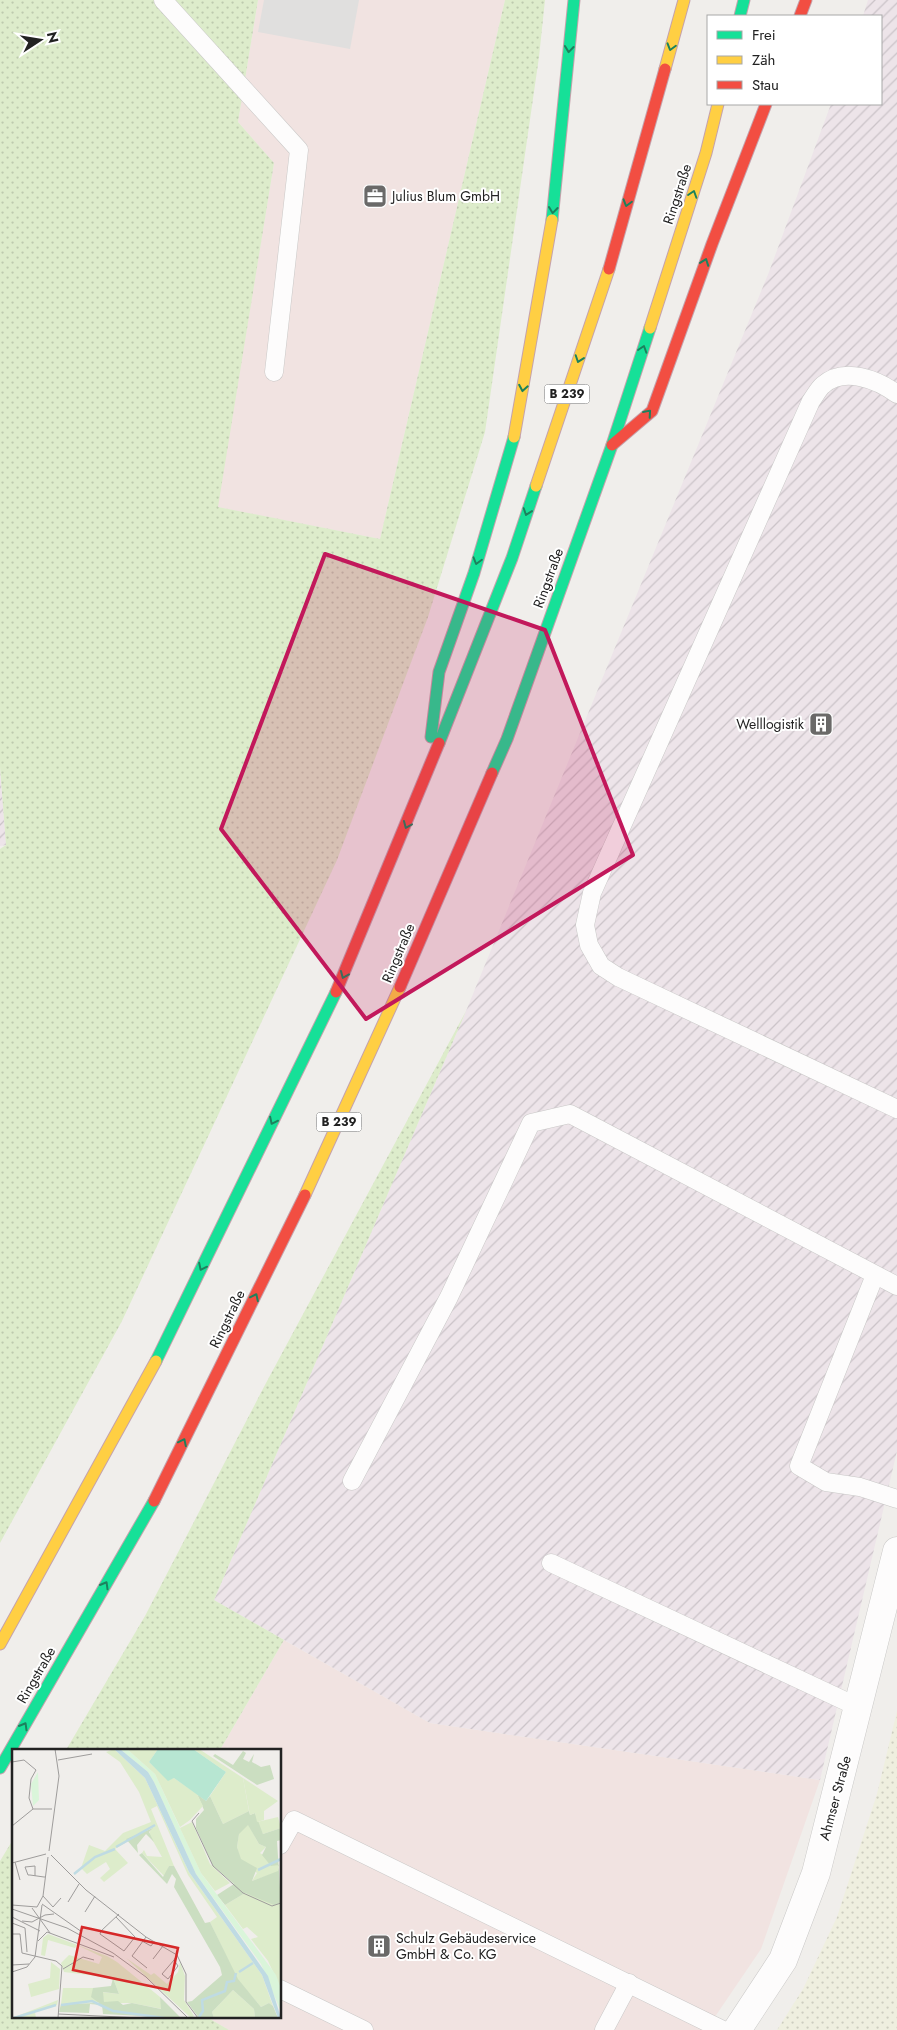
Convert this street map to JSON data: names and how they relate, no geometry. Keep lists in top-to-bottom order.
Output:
{
  "streets": {
    "highway": ["Ringstraße", "B 239"],
    "street": ["Ahmser Straße"]
  },
  "places": {
    "office": ["Julius Blum GmbH"],
    "building": ["Welllogistik", "Schulz Gebäudeservice GmbH & Co. KG"]
  },
  "legend": ["Frei", "Zäh", "Stau"],
  "north": "right"
}
